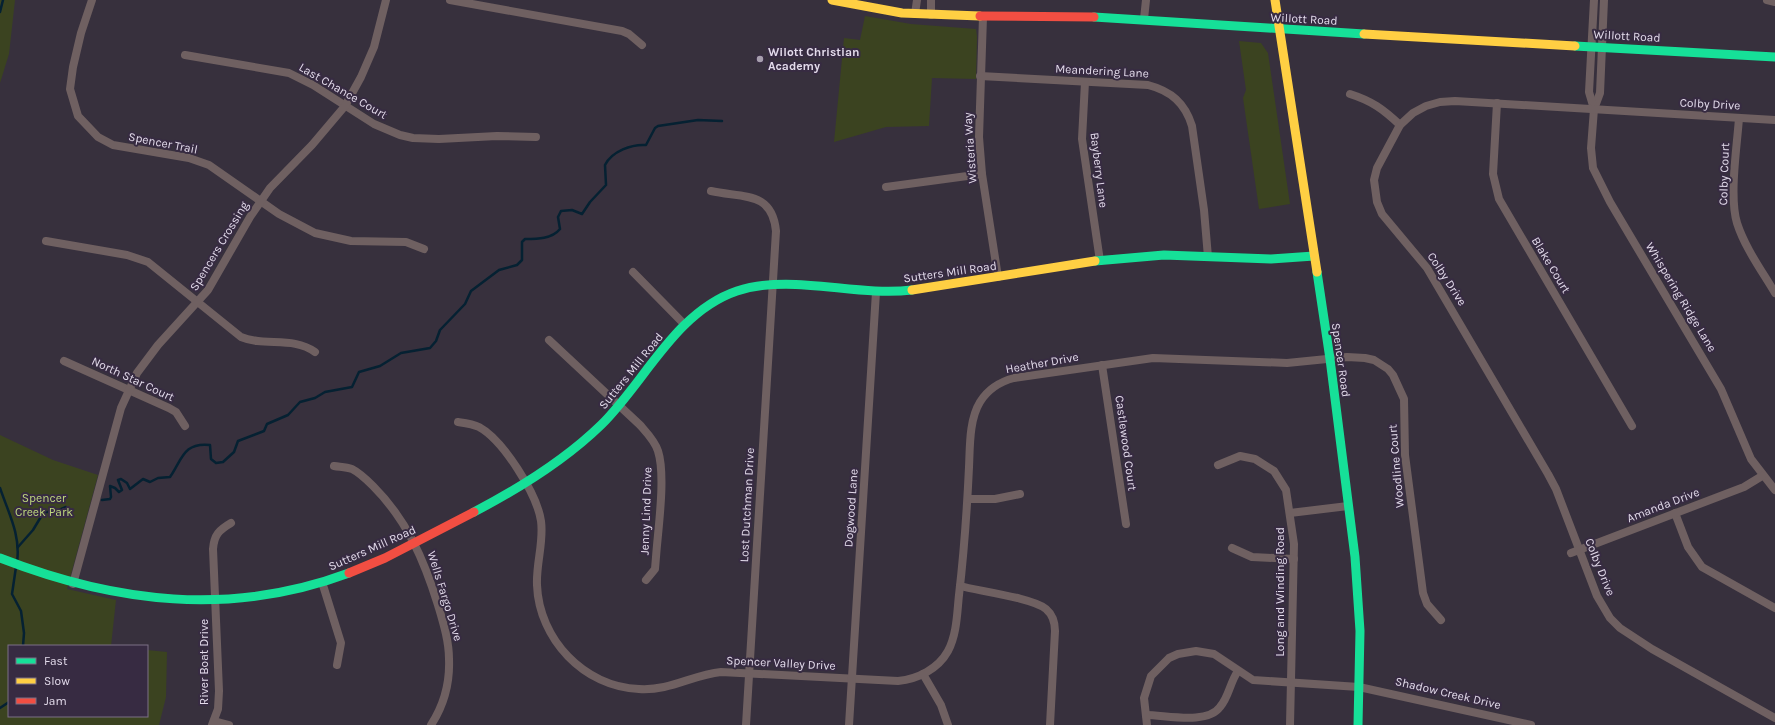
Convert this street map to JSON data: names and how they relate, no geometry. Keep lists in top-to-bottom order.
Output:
{
  "streets": {
    "main road": ["Willott Road", "Sutters Mill Road", "Spencer Road"],
    "street": [
      "Meandering Lane",
      "Last Chance Court",
      "Colby Drive",
      "Spencer Trail",
      "Wisteria Way",
      "Bayberry Lane",
      "Colby Court",
      "Spencers Crossing",
      "Blake Court",
      "Whispering Ridge Lane",
      "Heather Drive",
      "North Star Court",
      "Castlewood Court",
      "Woodline Court",
      "Lost Dutchman Drive",
      "Amanda Drive",
      "Dogwood Lane",
      "Jenny Lind Drive",
      "Long and Winding Road",
      "Wells Fargo Drive",
      "River Boat Drive",
      "Spencer Valley Drive",
      "Shadow Creek Drive"
    ]
  },
  "crossings": [
    ["Willott Road", "Wisteria Way"],
    ["Willott Road", "Whispering Ridge Lane"],
    ["Willott Road", "Spencer Road"],
    ["Meandering Lane", "Wisteria Way"],
    ["Meandering Lane", "Bayberry Lane"],
    ["Meandering Lane", "Sutters Mill Road"],
    ["Last Chance Court", "Spencers Crossing"],
    ["Colby Drive", "Colby Court"],
    ["Colby Drive", "Blake Court"],
    ["Colby Drive", "Whispering Ridge Lane"],
    ["Colby Drive", "Amanda Drive"],
    ["Spencer Trail", "Spencers Crossing"],
    ["Wisteria Way", "Sutters Mill Road"],
    ["Bayberry Lane", "Sutters Mill Road"],
    ["Spencers Crossing", "Sutters Mill Road"],
    ["Spencers Crossing", "North Star Court"],
    ["Sutters Mill Road", "Spencer Road"],
    ["Sutters Mill Road", "Lost Dutchman Drive"],
    ["Sutters Mill Road", "Dogwood Lane"],
    ["Sutters Mill Road", "Jenny Lind Drive"],
    ["Sutters Mill Road", "Wells Fargo Drive"],
    ["Sutters Mill Road", "River Boat Drive"],
    ["Sutters Mill Road", "Spencer Valley Drive"],
    ["Whispering Ridge Lane", "Amanda Drive"],
    ["Spencer Road", "Heather Drive"],
    ["Spencer Road", "Woodline Court"],
    ["Spencer Road", "Shadow Creek Drive"],
    ["Heather Drive", "Castlewood Court"],
    ["Heather Drive", "Woodline Court"],
    ["Heather Drive", "Spencer Valley Drive"],
    ["Lost Dutchman Drive", "Spencer Valley Drive"],
    ["Dogwood Lane", "Spencer Valley Drive"],
    ["Long and Winding Road", "Shadow Creek Drive"]
  ],
  "parks": ["Spencer Creek Park"],
  "places": ["Wilott Christian Academy"],
  "legend": ["Fast", "Slow", "Jam"]
}
